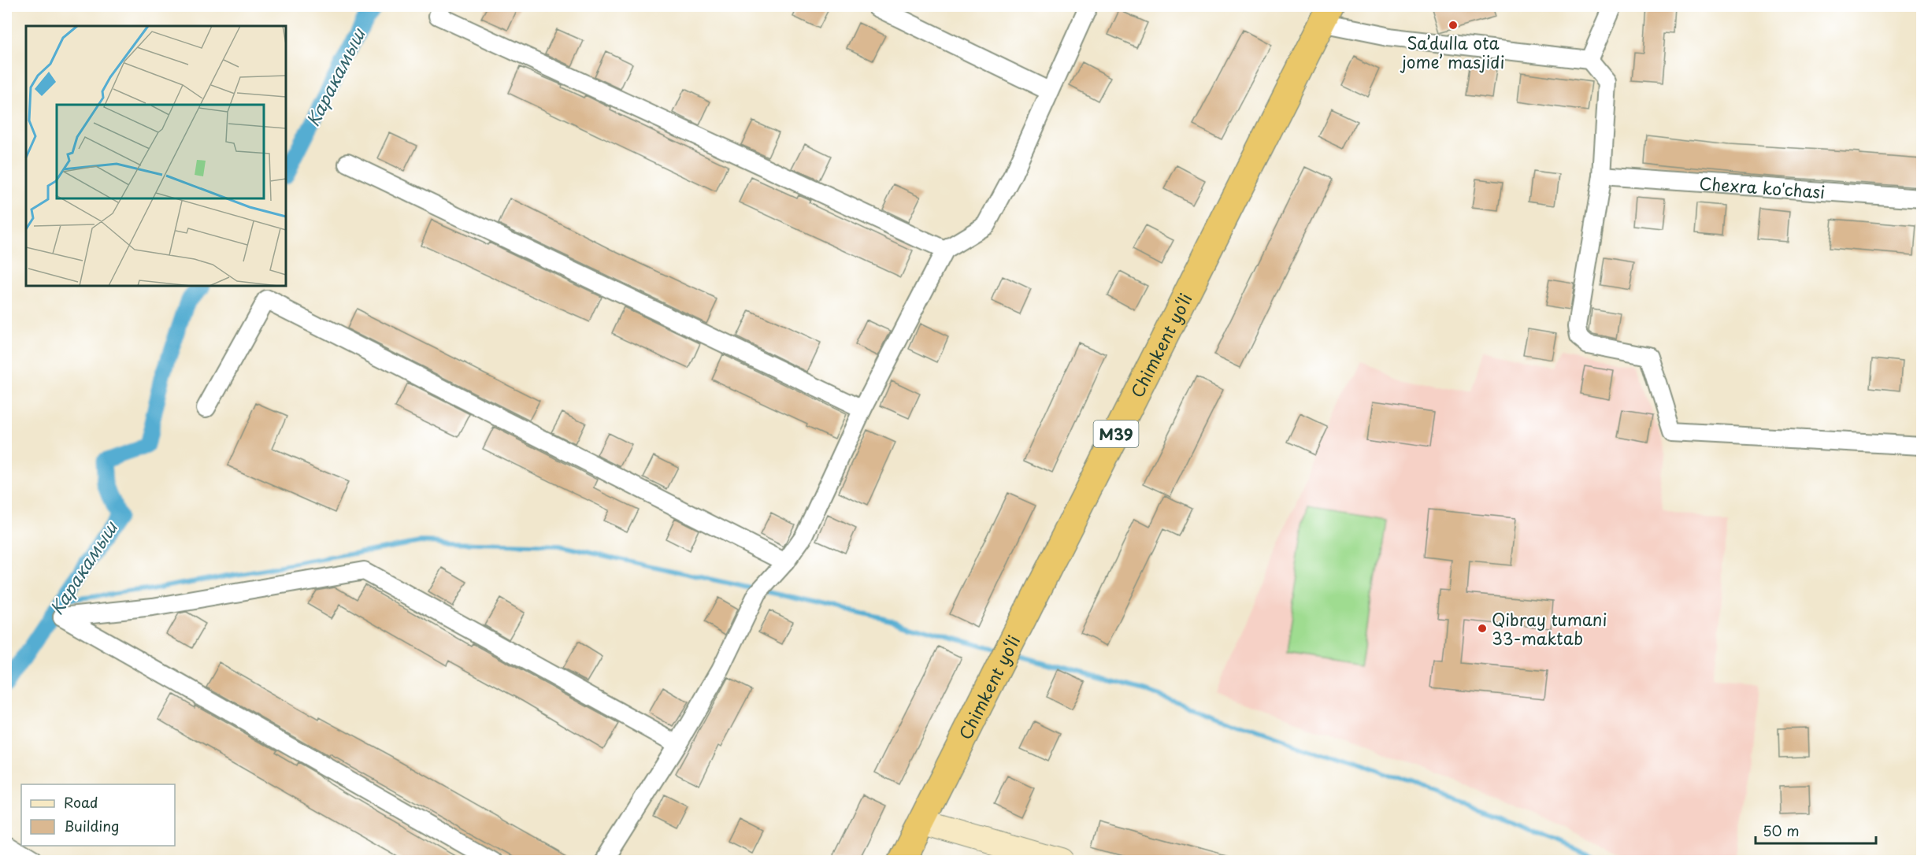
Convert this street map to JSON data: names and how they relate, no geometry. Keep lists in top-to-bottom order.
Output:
{
  "streets": {
    "highway": ["Chimkent yo‘li", "M39"],
    "street": ["Chexra ko'chasi"]
  },
  "water": ["Каракамыш"],
  "places": ["Sa’dulla ota jome’ masjidi", "Qibray tumani 33-maktab"],
  "legend": ["Road", "Building"],
  "scale_bar": "50 m"
}
